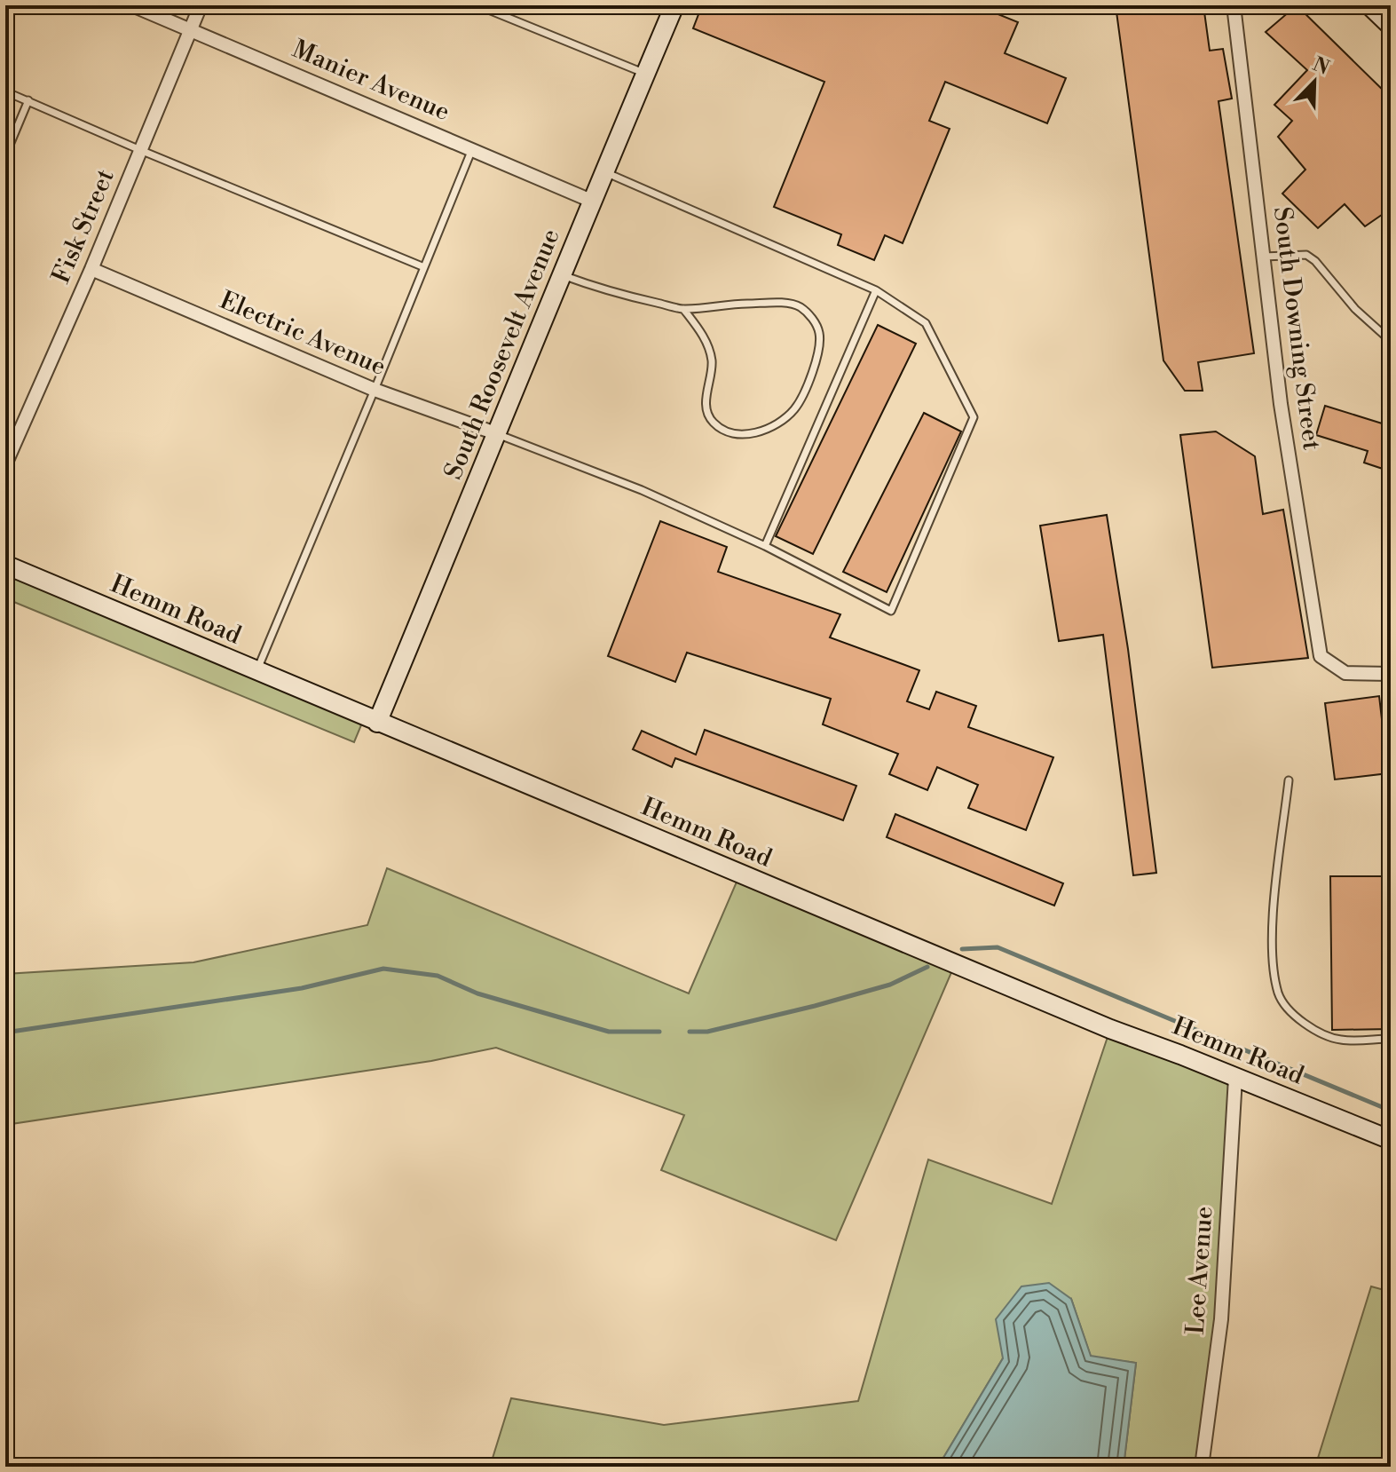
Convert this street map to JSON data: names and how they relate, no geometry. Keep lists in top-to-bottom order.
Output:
{
  "streets": {
    "street": [
      "Manier Avenue",
      "Fisk Street",
      "South Downing Street",
      "Electric Avenue",
      "South Roosevelt Avenue",
      "Hemm Road",
      "Lee Avenue"
    ]
  },
  "crossings": [
    ["Manier Avenue", "Fisk Street"],
    ["Manier Avenue", "South Roosevelt Avenue"],
    ["Fisk Street", "Electric Avenue"],
    ["Electric Avenue", "South Roosevelt Avenue"],
    ["South Roosevelt Avenue", "Hemm Road"],
    ["Hemm Road", "Lee Avenue"]
  ],
  "north": "top right"
}
